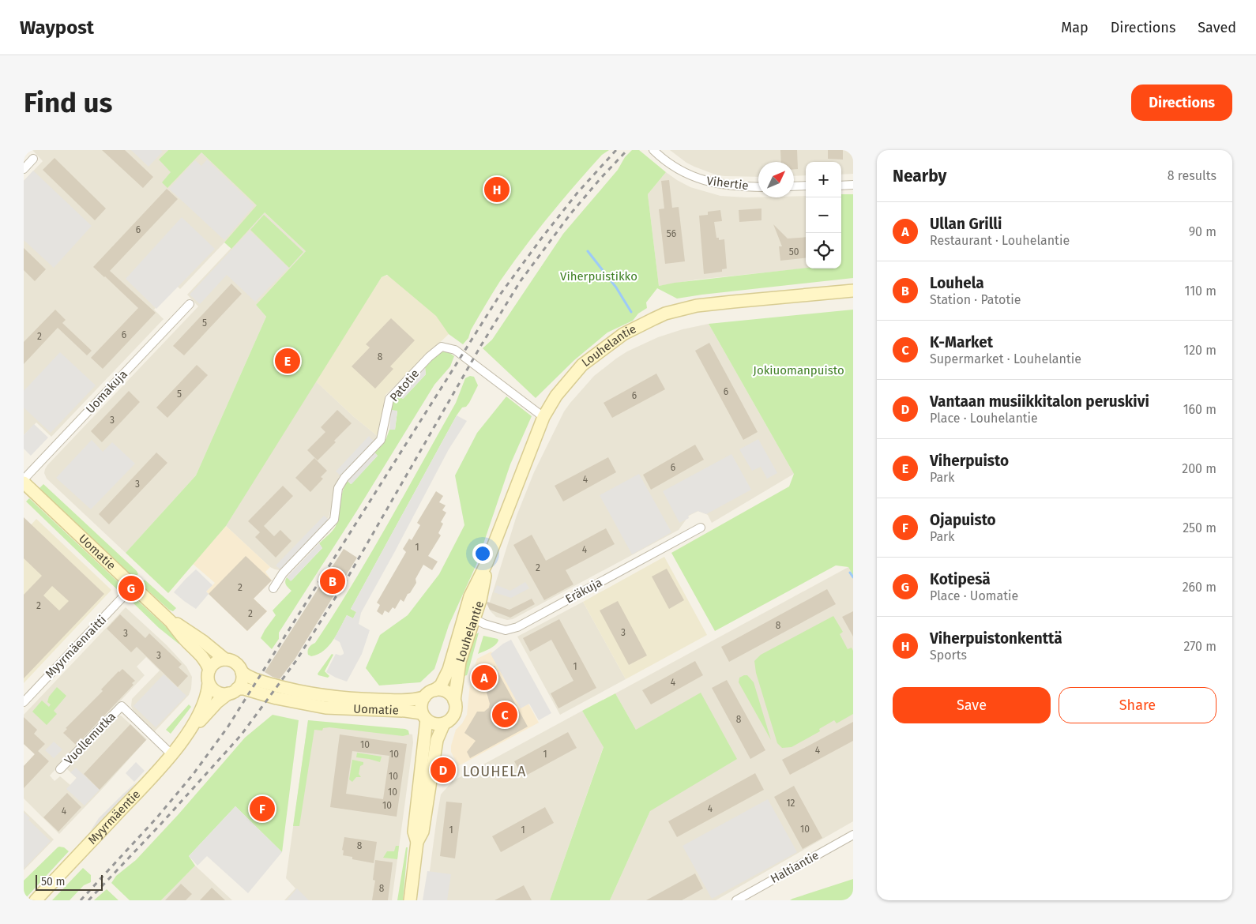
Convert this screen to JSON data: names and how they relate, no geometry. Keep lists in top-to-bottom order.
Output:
{
  "streets": {
    "main road": ["Louhelantie", "Uomatie", "Myyrmäentie"],
    "street": [
      "Vihertie",
      "Patotie",
      "Uomakuja",
      "Eräkuja",
      "Myyrmäenraitti",
      "Vuollemutka",
      "Haltiantie"
    ]
  },
  "crossings": [
    ["Louhelantie", "Patotie"],
    ["Louhelantie", "Uomatie"],
    ["Louhelantie", "Eräkuja"],
    ["Uomatie", "Myyrmäentie"],
    ["Vuollemutka", "Myyrmäentie"]
  ],
  "districts": ["LOUHELA"],
  "parks": ["Viherpuistikko", "Jokiuomanpuisto"],
  "house_numbers": [
    "6",
    "56",
    "50",
    "5",
    "6",
    "2",
    "8",
    "6",
    "5",
    "6",
    "3",
    "6",
    "4",
    "3",
    "1",
    "4",
    "2",
    "2",
    "2",
    "2",
    "8",
    "3",
    "3",
    "3",
    "1",
    "4",
    "8",
    "10",
    "4",
    "10",
    "1",
    "10",
    "10",
    "12",
    "10",
    "4",
    "4",
    "10",
    "1",
    "1",
    "8",
    "8"
  ],
  "scale_bar": "50 m",
  "north": "top right",
  "page": {
    "header": "Waypost",
    "nav": ["Map", "Directions", "Saved"],
    "buttons": [
      "Directions",
      ["Save", "Share"]
    ],
    "title": "Find us",
    "heading": ["Nearby", "8 results"],
    "map_buttons": ["+", "−"],
    "pins": [
      "H",
      "E",
      "B",
      "G",
      "A",
      "C",
      "D",
      "F"
    ],
    "list": [
      {
        "mark": "A",
        "name": "Ullan Grilli",
        "note": "Restaurant · Louhelantie",
        "value": "90 m"
      },
      {
        "mark": "B",
        "name": "Louhela",
        "note": "Station · Patotie",
        "value": "110 m"
      },
      {
        "mark": "C",
        "name": "K-Market",
        "note": "Supermarket · Louhelantie",
        "value": "120 m"
      },
      {
        "mark": "D",
        "name": "Vantaan musiikkitalon peruskivi",
        "note": "Place · Louhelantie",
        "value": "160 m"
      },
      {
        "mark": "E",
        "name": "Viherpuisto",
        "note": "Park",
        "value": "200 m"
      },
      {
        "mark": "F",
        "name": "Ojapuisto",
        "note": "Park",
        "value": "250 m"
      },
      {
        "mark": "G",
        "name": "Kotipesä",
        "note": "Place · Uomatie",
        "value": "260 m"
      },
      {
        "mark": "H",
        "name": "Viherpuistonkenttä",
        "note": "Sports",
        "value": "270 m"
      }
    ],
    "scale": "50 m"
  }
}
